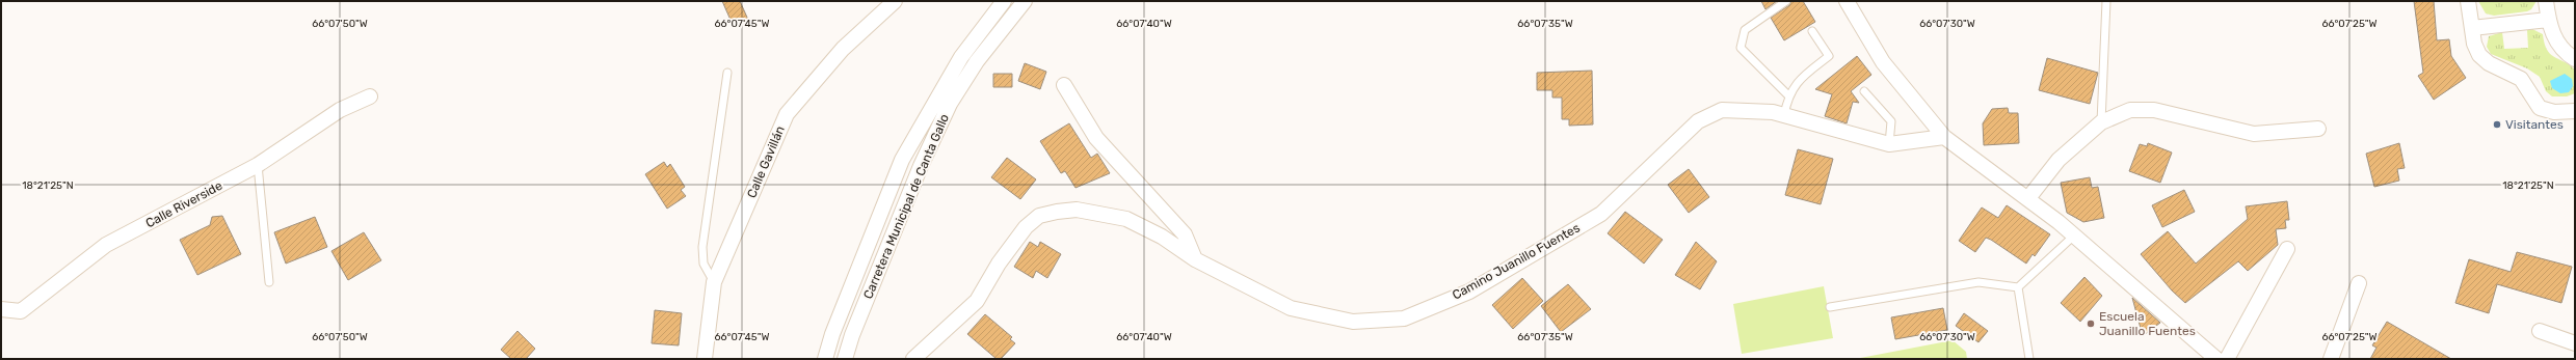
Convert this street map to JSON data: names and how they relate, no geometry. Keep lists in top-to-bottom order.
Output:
{
  "streets": {
    "street": [
      "Calle Gavillán",
      "Calle Riverside",
      "Carretera Municipal de Canta Gallo",
      "Camino Juanillo Fuentes"
    ]
  },
  "places": ["Visitantes", "Escuela Juanillo Fuentes"],
  "coordinates": [
    "66°07'50\"W",
    "66°07'45\"W",
    "66°07'40\"W",
    "66°07'35\"W",
    "66°07'30\"W",
    "66°07'25\"W",
    "18°21'25\"N"
  ]
}
